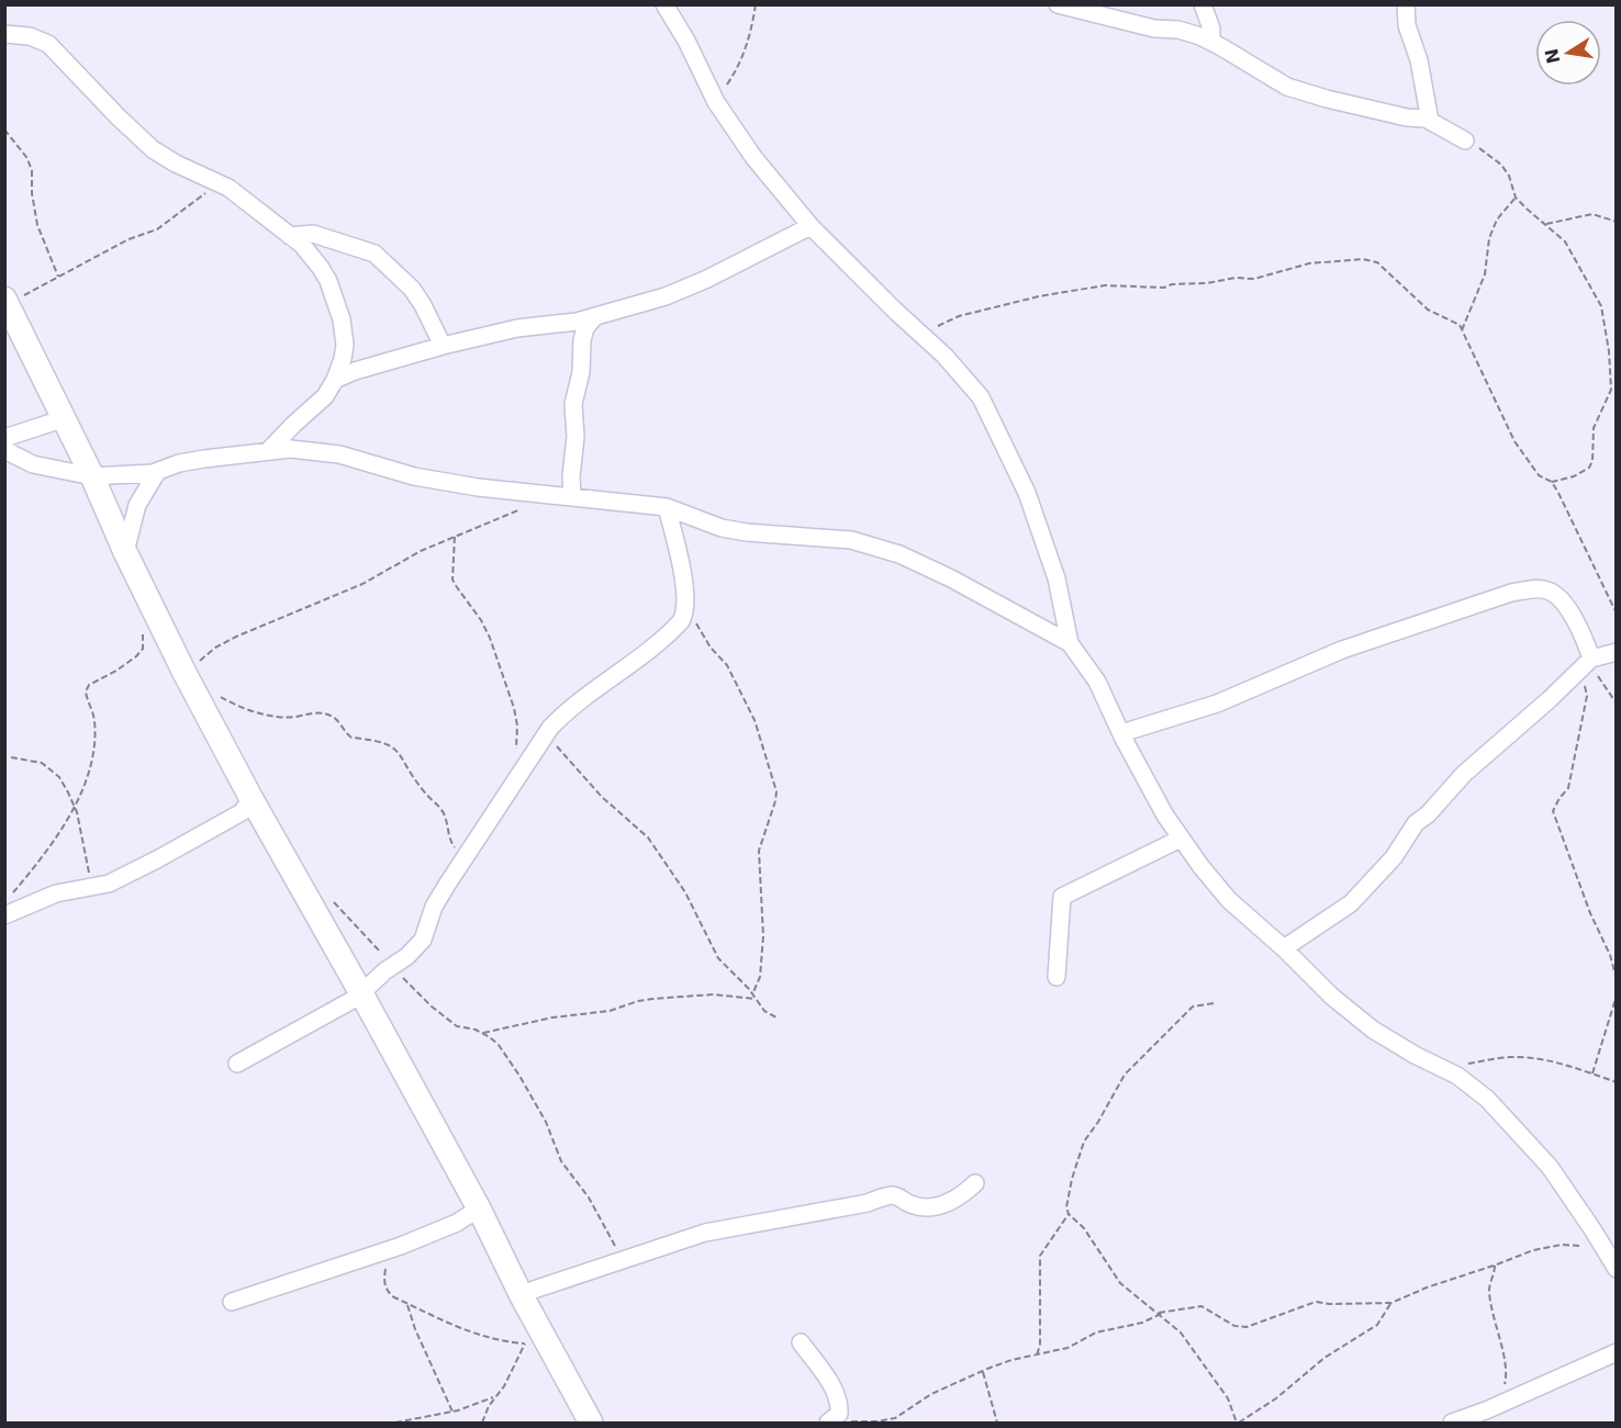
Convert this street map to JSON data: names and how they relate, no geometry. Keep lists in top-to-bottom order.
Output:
{
  "north": "left"
}
